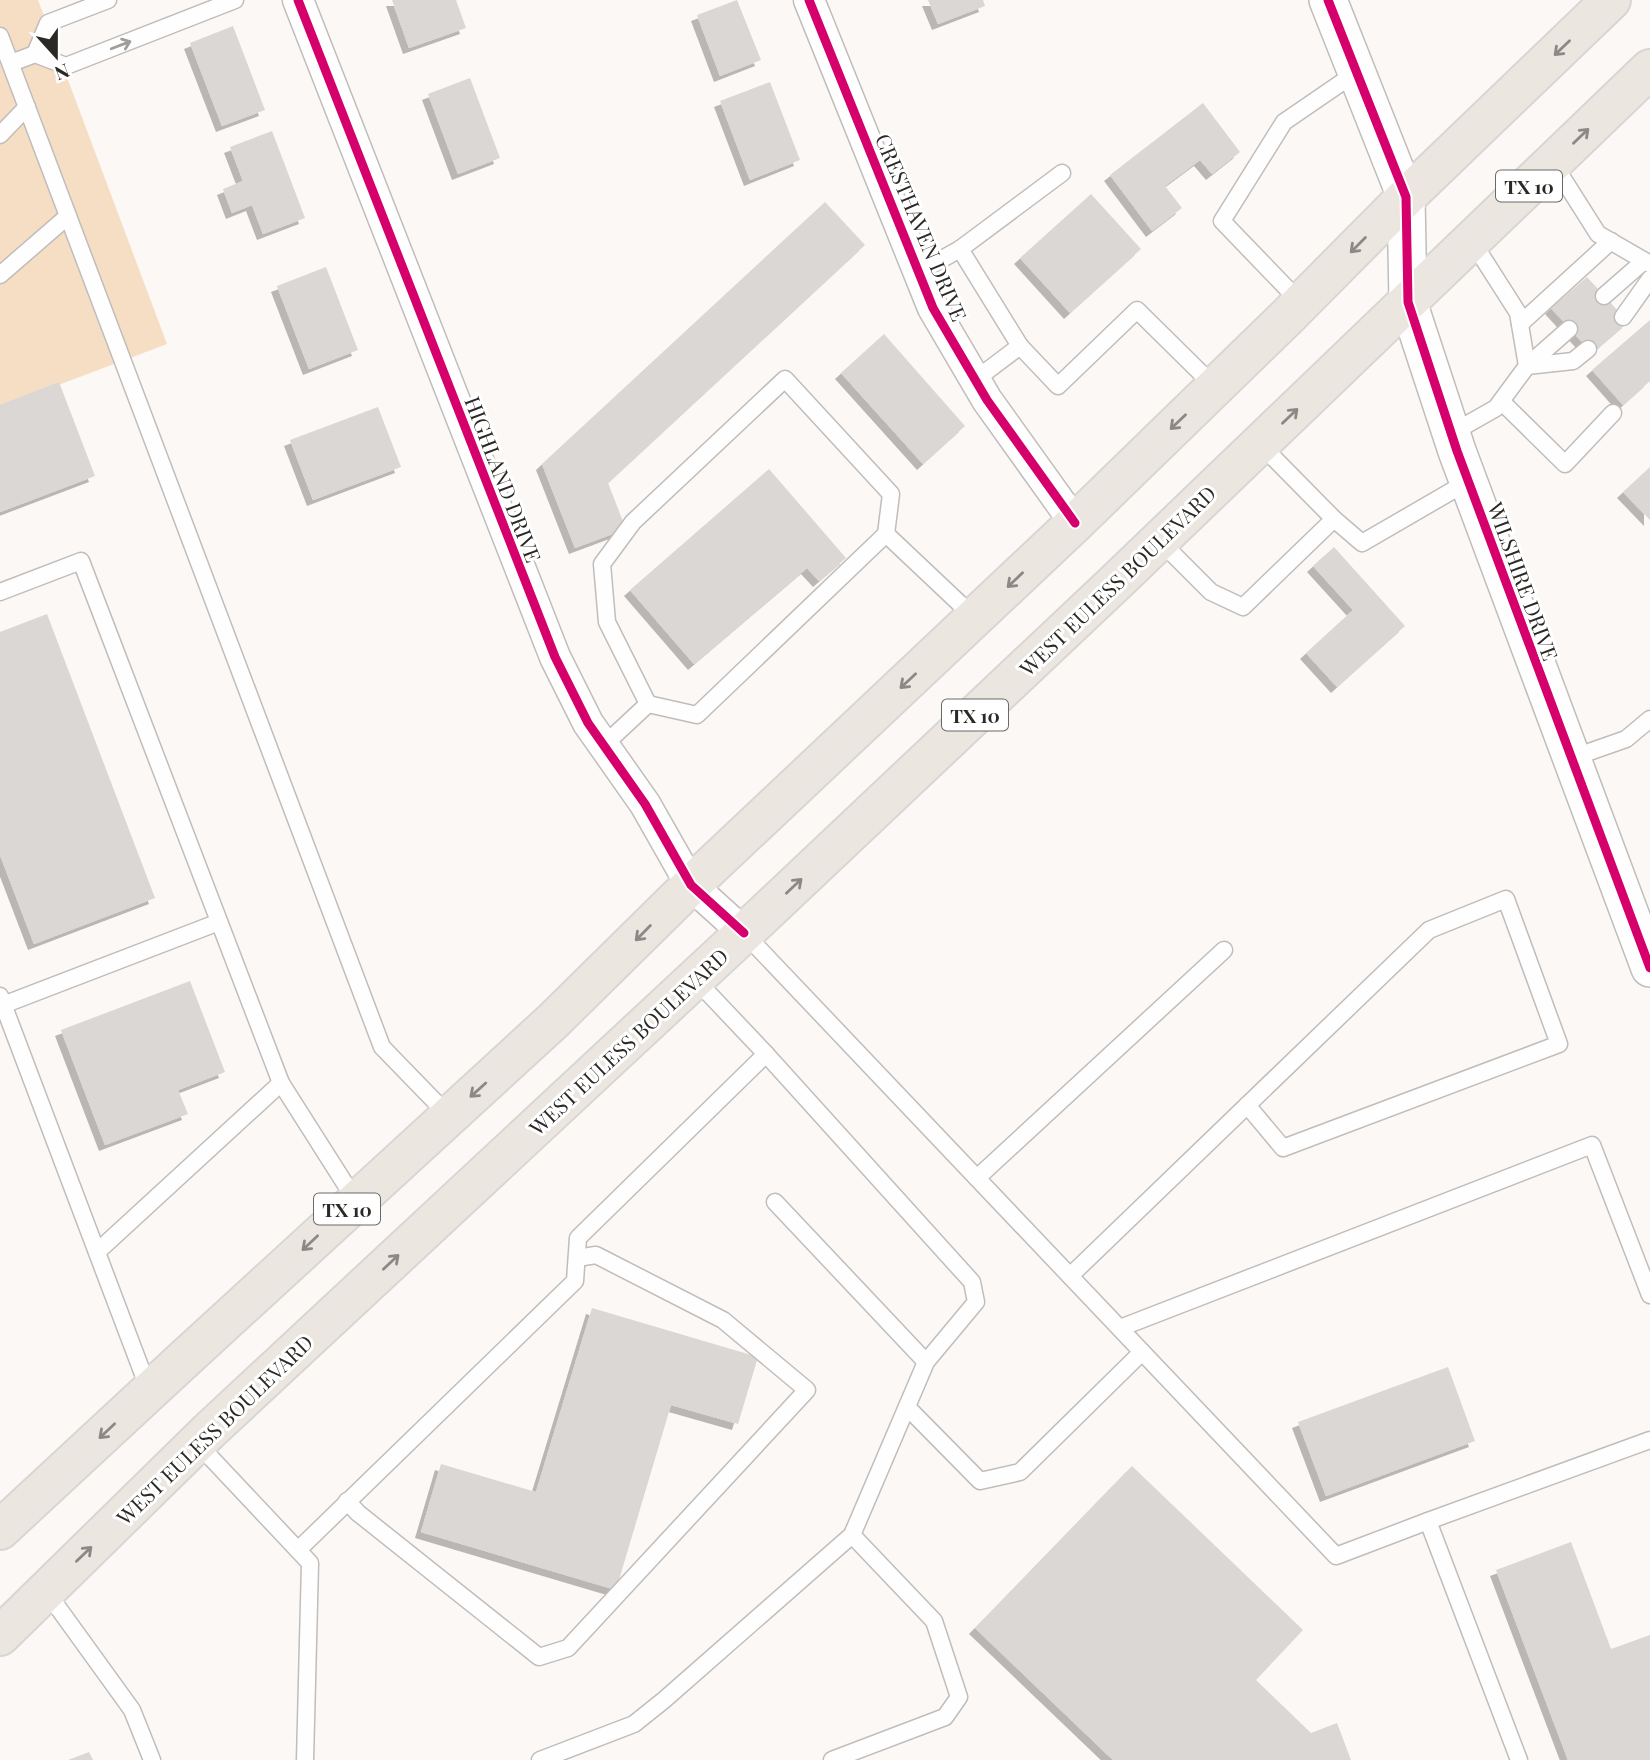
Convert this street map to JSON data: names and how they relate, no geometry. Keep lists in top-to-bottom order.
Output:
{
  "streets": {
    "main road": ["TX 10", "WEST EULESS BOULEVARD"],
    "street": ["CRESTHAVEN DRIVE", "HIGHLAND DRIVE", "WILSHIRE DRIVE"]
  },
  "crossings": [
    ["TX 10", "CRESTHAVEN DRIVE"],
    ["TX 10", "HIGHLAND DRIVE"],
    ["TX 10", "WILSHIRE DRIVE"],
    ["HIGHLAND DRIVE", "WEST EULESS BOULEVARD"],
    ["WEST EULESS BOULEVARD", "WILSHIRE DRIVE"]
  ],
  "north": "bottom"
}
